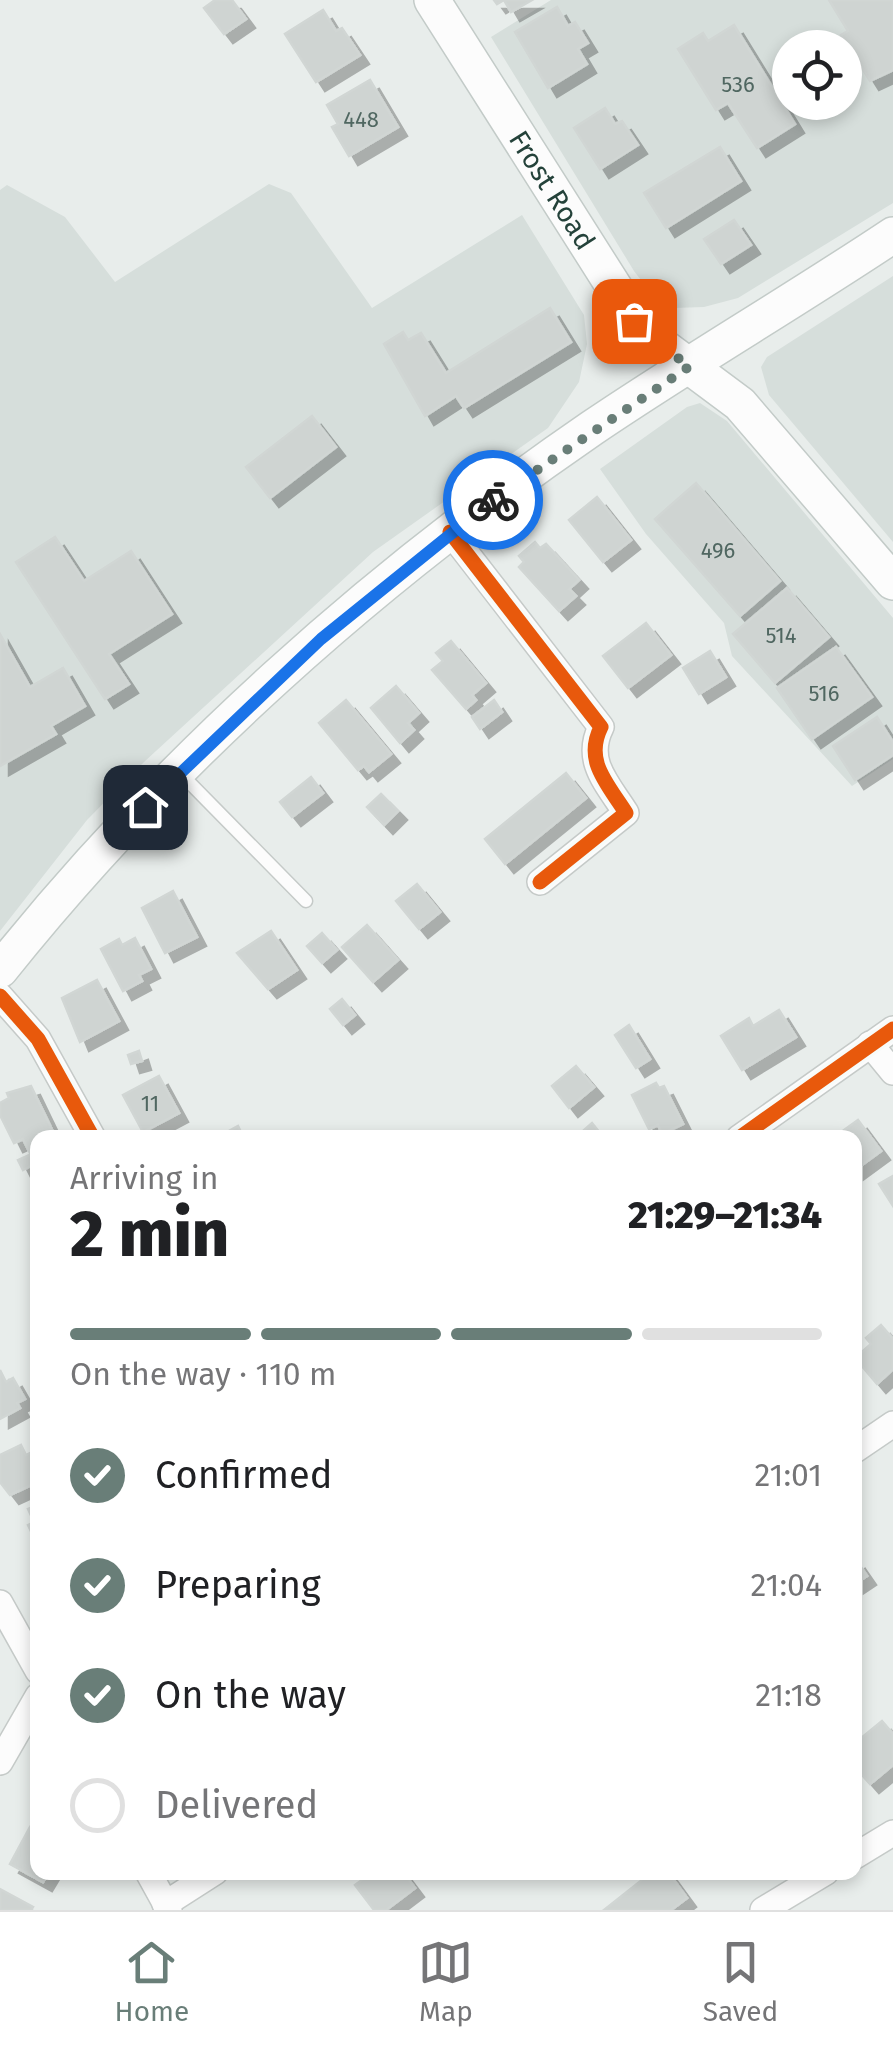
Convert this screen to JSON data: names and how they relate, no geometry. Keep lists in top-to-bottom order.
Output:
{
  "streets": {
    "main road": ["Frost Road"]
  },
  "house_numbers": [
    "536",
    "448",
    "496",
    "514",
    "516",
    "11"
  ],
  "page": {
    "heading": ["2 min", "Arriving in", "21:29–21:34"],
    "bar": "On the way · 110 m",
    "list": [
      ["Confirmed", "21:01"],
      ["Preparing", "21:04"],
      ["On the way", "21:18"],
      "Delivered"
    ],
    "tabs": ["Home", "Map", "Saved"]
  }
}
